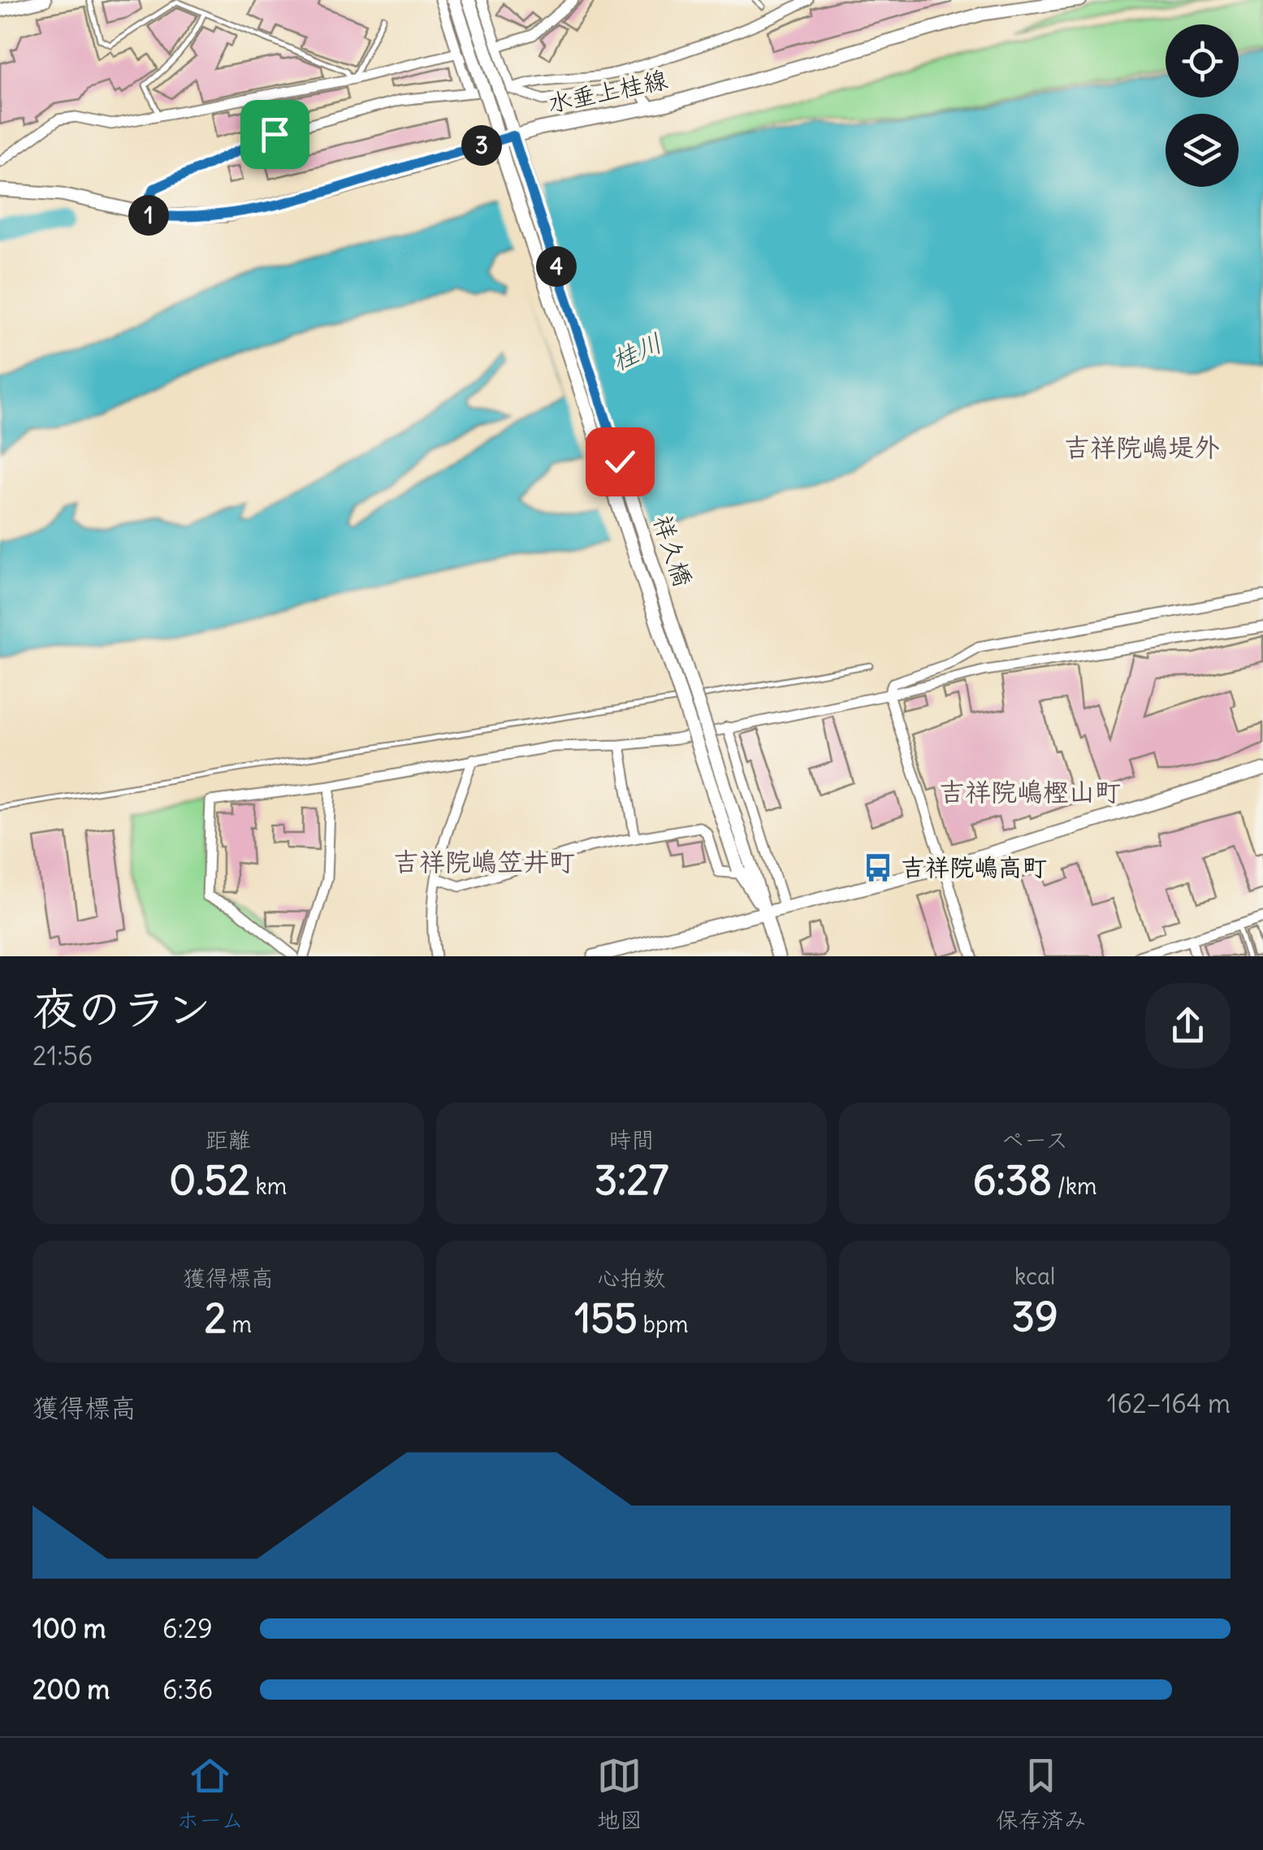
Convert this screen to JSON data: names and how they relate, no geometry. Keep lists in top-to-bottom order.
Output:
{
  "streets": {
    "street": ["水垂上桂線", "祥久橋"]
  },
  "crossings": [
    ["水垂上桂線", "祥久橋"]
  ],
  "districts": ["吉祥院嶋堤外", "吉祥院嶋樫山町", "吉祥院嶋笠井町"],
  "water": ["桂川"],
  "places": {
    "bus stop": ["吉祥院嶋高町"]
  },
  "page": {
    "pins": ["3", "1", "4"],
    "heading": ["夜のラン", "21:56"],
    "stats": [
      ["距離", "0.52 km"],
      ["時間", "3:27"],
      ["ペース", "6:38 /km"],
      ["獲得標高", "2 m"],
      ["心拍数", "155 bpm"],
      ["kcal", "39"]
    ],
    "chart": ["獲得標高", "162–164 m"],
    "list": [
      {
        "name": "100 m",
        "note": "6:29"
      },
      {
        "name": "200 m",
        "note": "6:36"
      }
    ],
    "tabs": ["ホーム", "地図", "保存済み"]
  }
}
